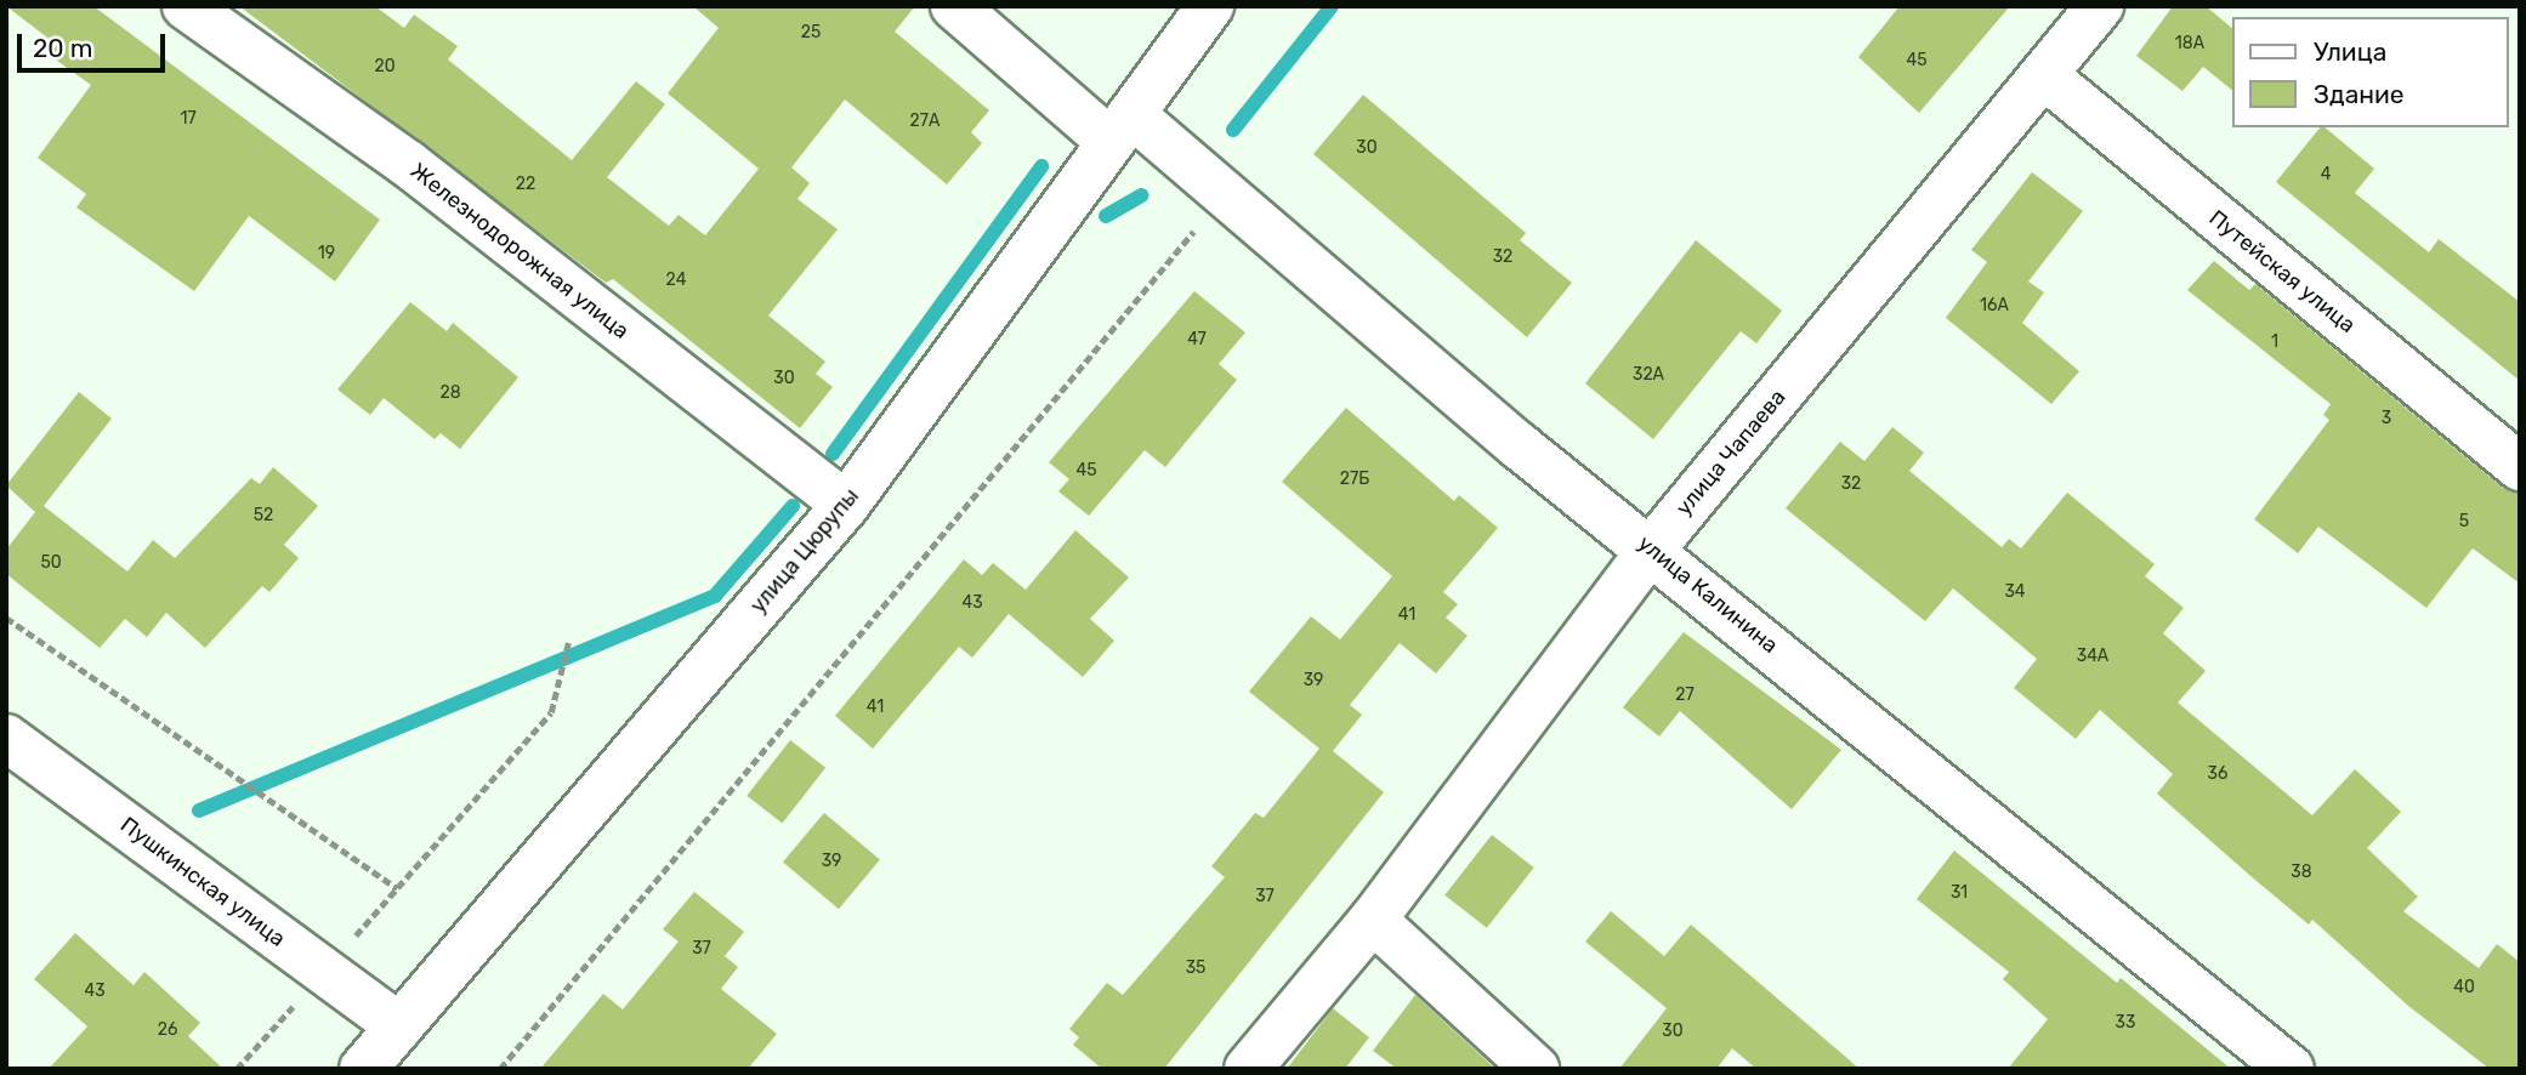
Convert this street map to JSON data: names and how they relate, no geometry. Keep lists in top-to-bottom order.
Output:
{
  "streets": {
    "street": [
      "Железнодорожная улица",
      "Путейская улица",
      "улица Чапаева",
      "улица Цюрупы",
      "улица Калинина",
      "Пушкинская улица"
    ]
  },
  "crossings": [
    ["Железнодорожная улица", "улица Цюрупы"],
    ["Путейская улица", "улица Чапаева"],
    ["улица Чапаева", "улица Калинина"],
    ["улица Цюрупы", "улица Калинина"],
    ["улица Цюрупы", "Пушкинская улица"]
  ],
  "house_numbers": [
    "25",
    "18А",
    "45",
    "20",
    "17",
    "27А",
    "30",
    "4",
    "22",
    "19",
    "32",
    "24",
    "16А",
    "47",
    "1",
    "32А",
    "30",
    "28",
    "3",
    "45",
    "27Б",
    "32",
    "52",
    "5",
    "50",
    "34",
    "43",
    "41",
    "34А",
    "39",
    "27",
    "41",
    "36",
    "39",
    "38",
    "31",
    "37",
    "37",
    "35",
    "40",
    "43",
    "33",
    "26",
    "30"
  ],
  "legend": ["Улица", "Здание"],
  "scale_bar": "20 m"
}
